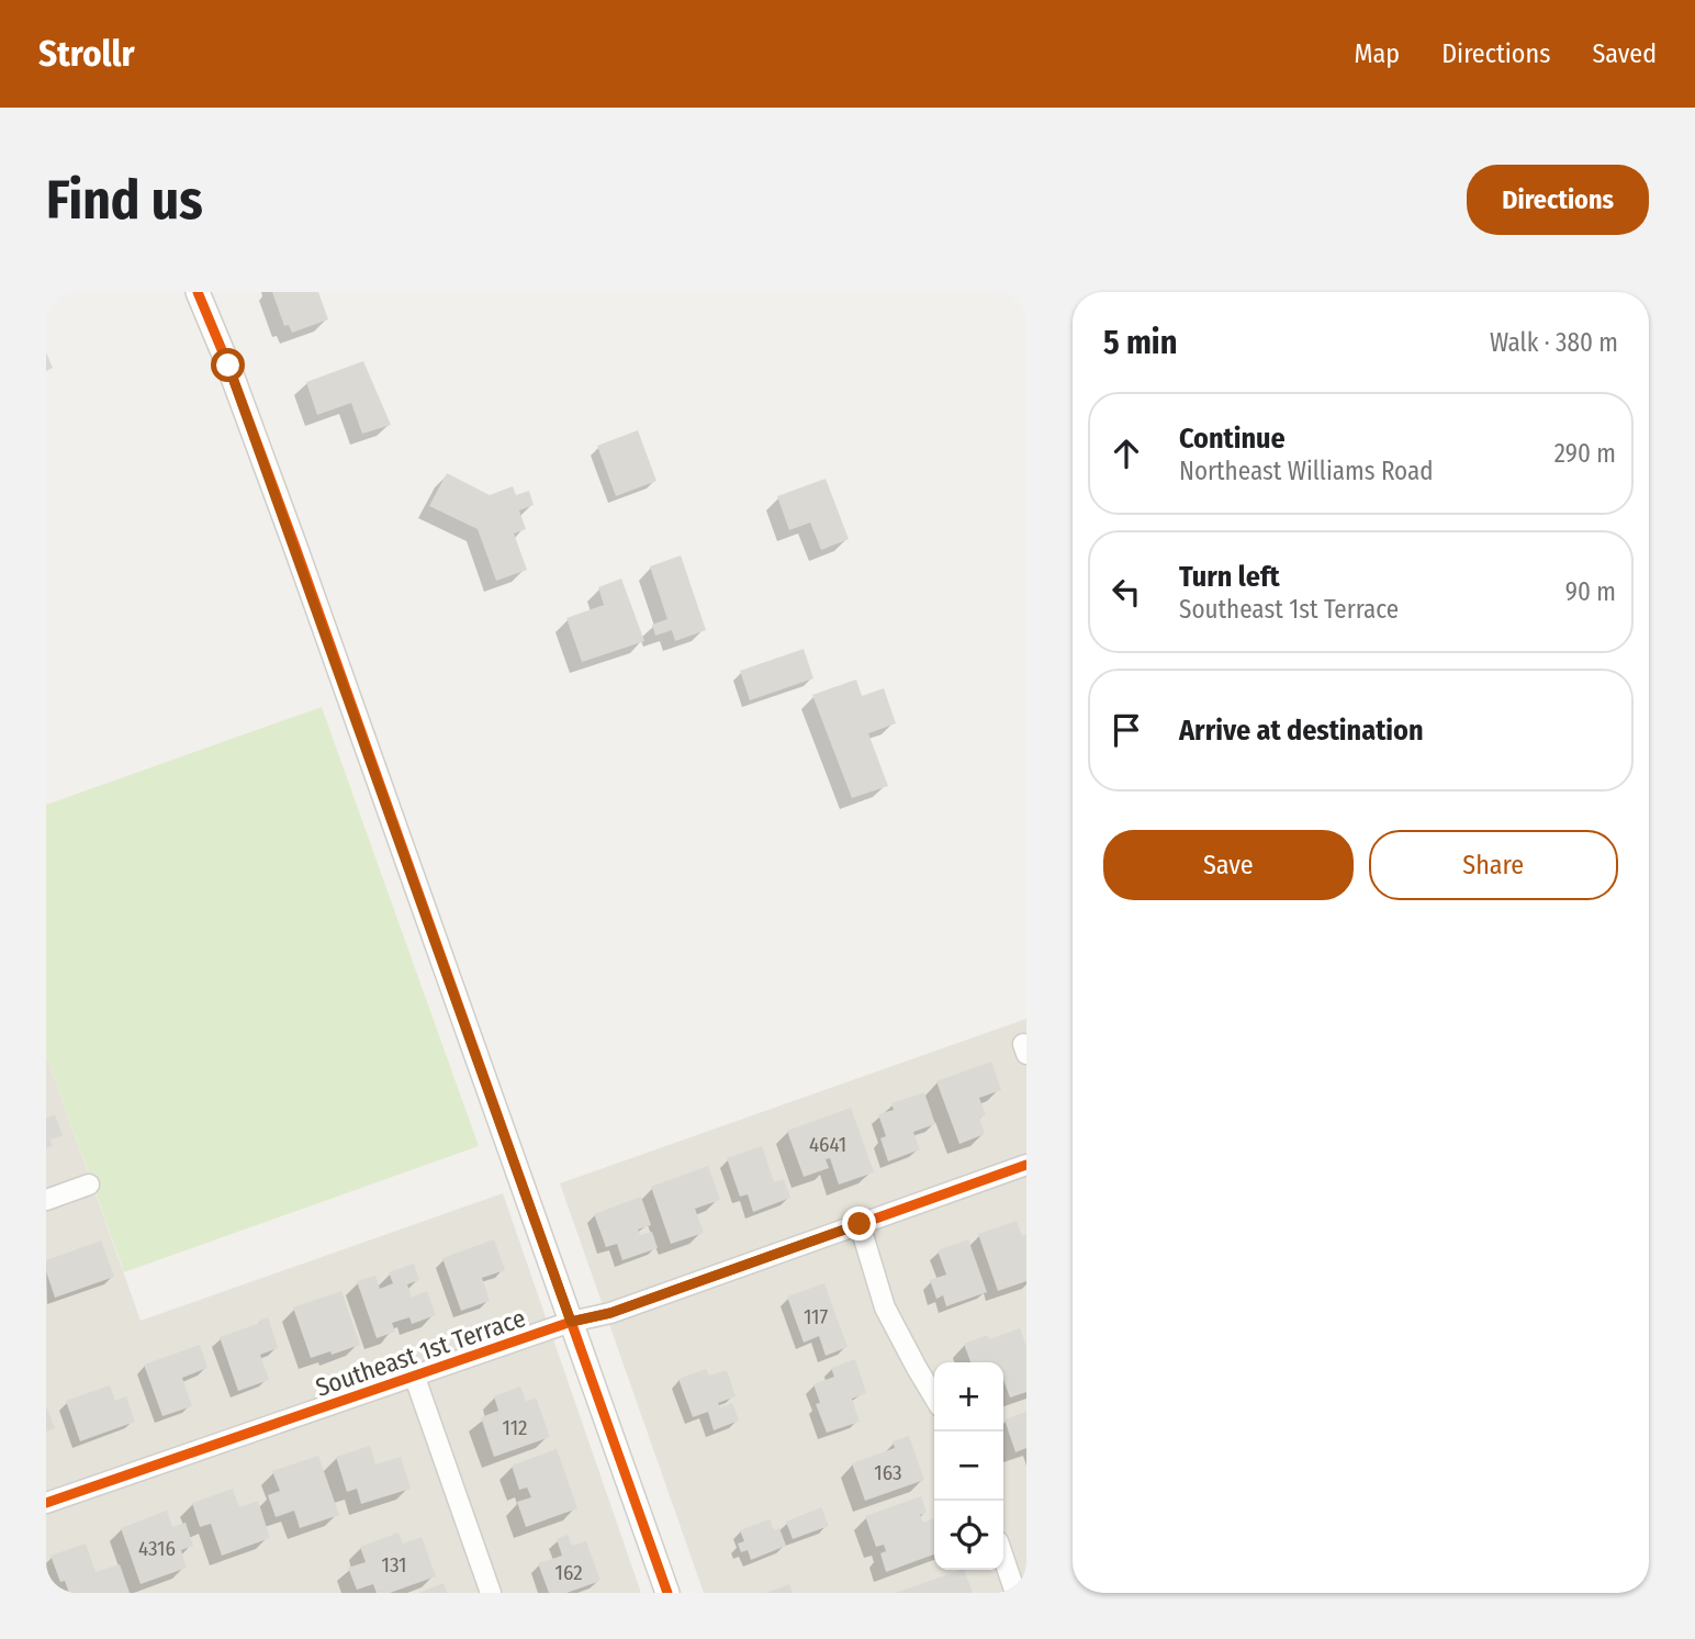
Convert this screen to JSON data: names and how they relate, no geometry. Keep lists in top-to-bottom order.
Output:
{
  "streets": {
    "street": ["Southeast 1st Terrace"]
  },
  "house_numbers": [
    "4641",
    "117",
    "112",
    "163",
    "4316",
    "131",
    "162"
  ],
  "page": {
    "header": "Strollr",
    "nav": ["Map", "Directions", "Saved"],
    "buttons": [
      "Directions",
      ["Save", "Share"]
    ],
    "title": "Find us",
    "heading": ["5 min", "Walk · 380 m"],
    "list": [
      ["Continue", "Northeast Williams Road", "290 m"],
      ["Turn left", "Southeast 1st Terrace", "90 m"],
      "Arrive at destination"
    ],
    "map_buttons": ["+", "−"]
  }
}
